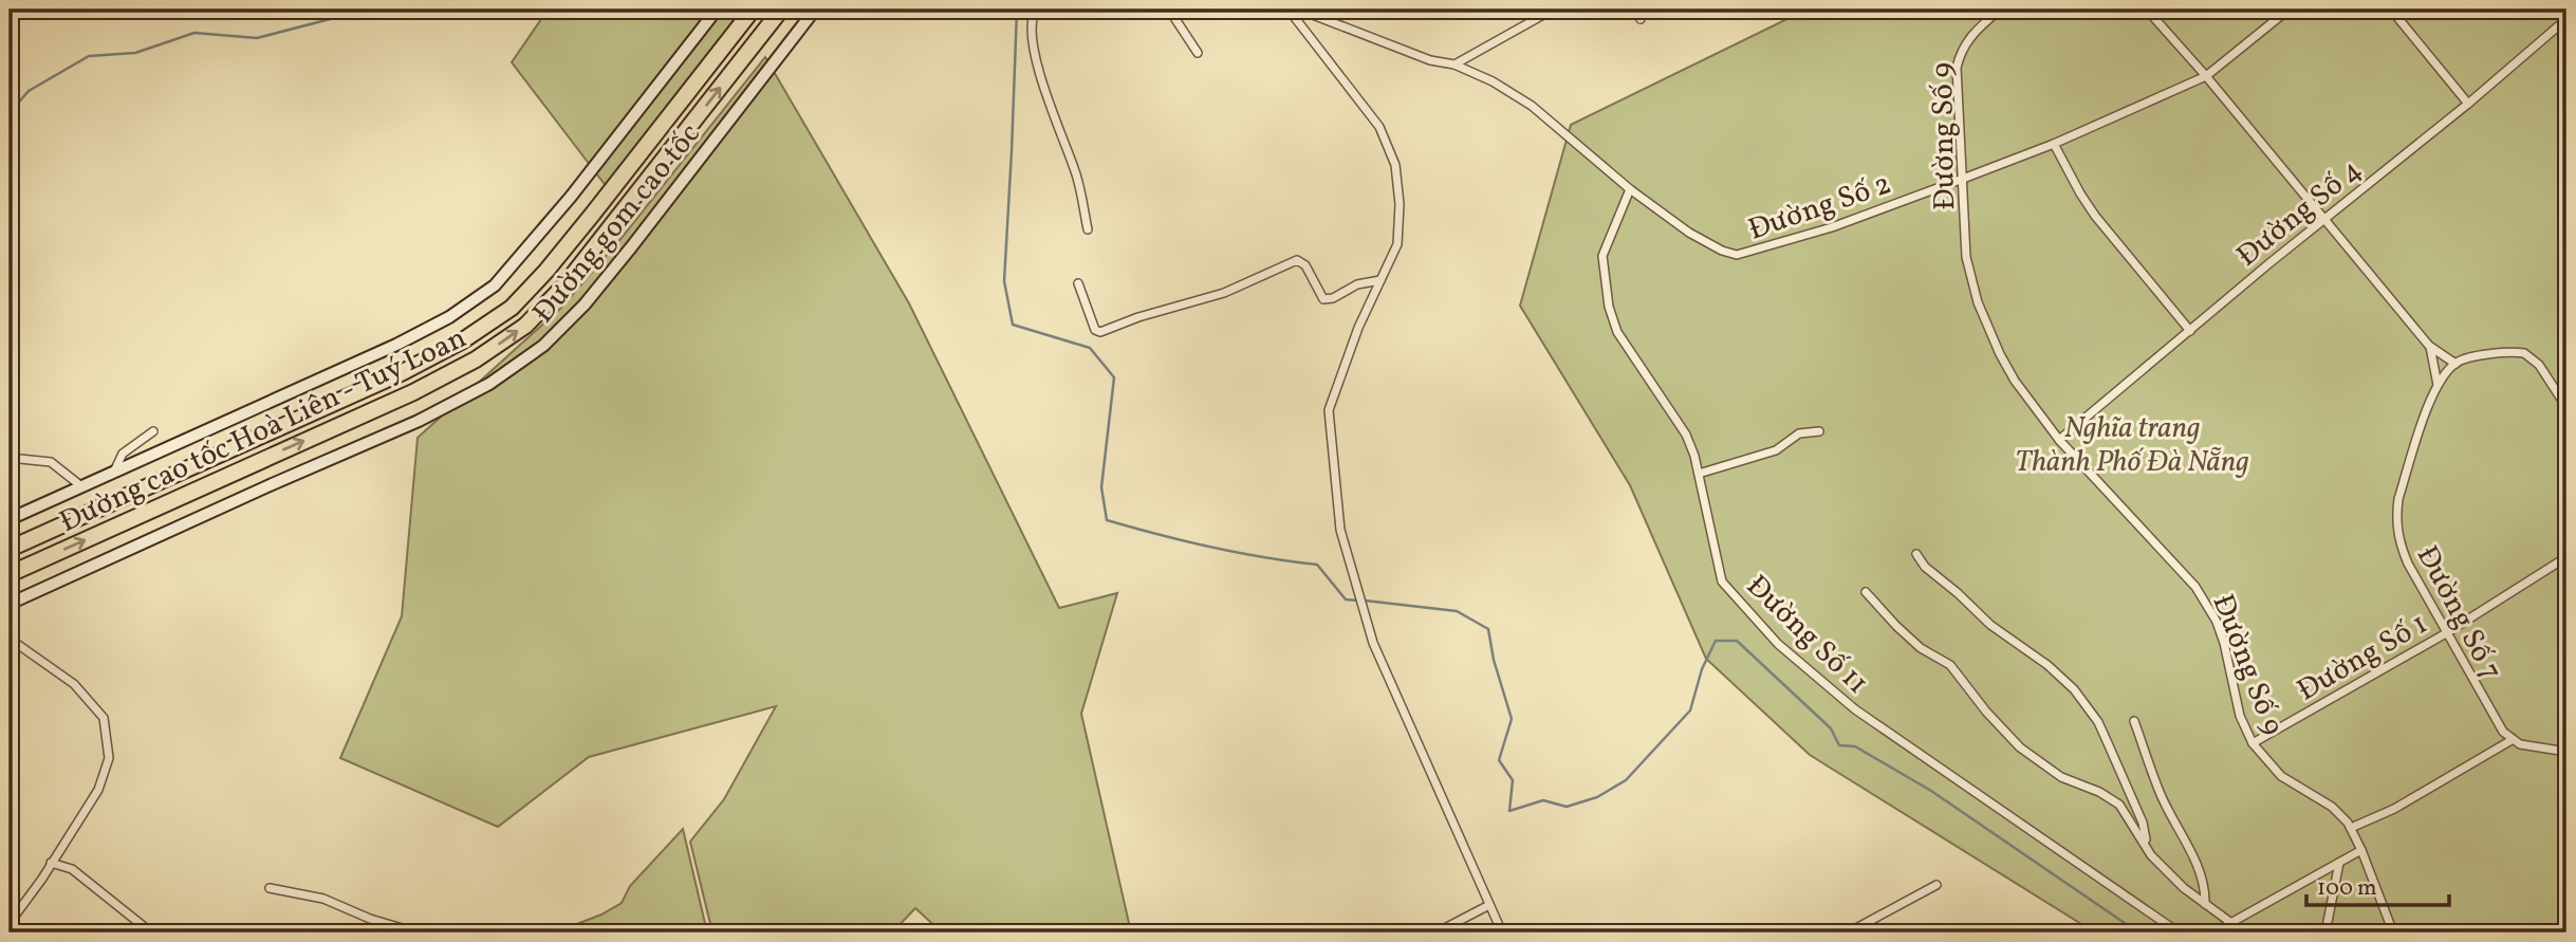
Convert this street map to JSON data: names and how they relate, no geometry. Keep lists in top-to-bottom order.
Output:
{
  "streets": {
    "highway": ["Đường cao tốc Hoà Liên - Tuý Loan"],
    "main road": ["Đường gom cao tốc"],
    "street": [
      "Đường Số 9",
      "Đường Số 2",
      "Đường Số 4",
      "Đường Số 7",
      "Đường Số 11",
      "Đường Số 1"
    ]
  },
  "crossings": [
    ["Đường Số 9", "Đường Số 2"],
    ["Đường Số 9", "Đường Số 4"],
    ["Đường Số 9", "Đường Số 1"],
    ["Đường Số 2", "Đường Số 11"],
    ["Đường Số 7", "Đường Số 1"]
  ],
  "parks": ["Nghĩa trang Thành Phố Đà Nẵng"],
  "scale_bar": "100 m"
}
